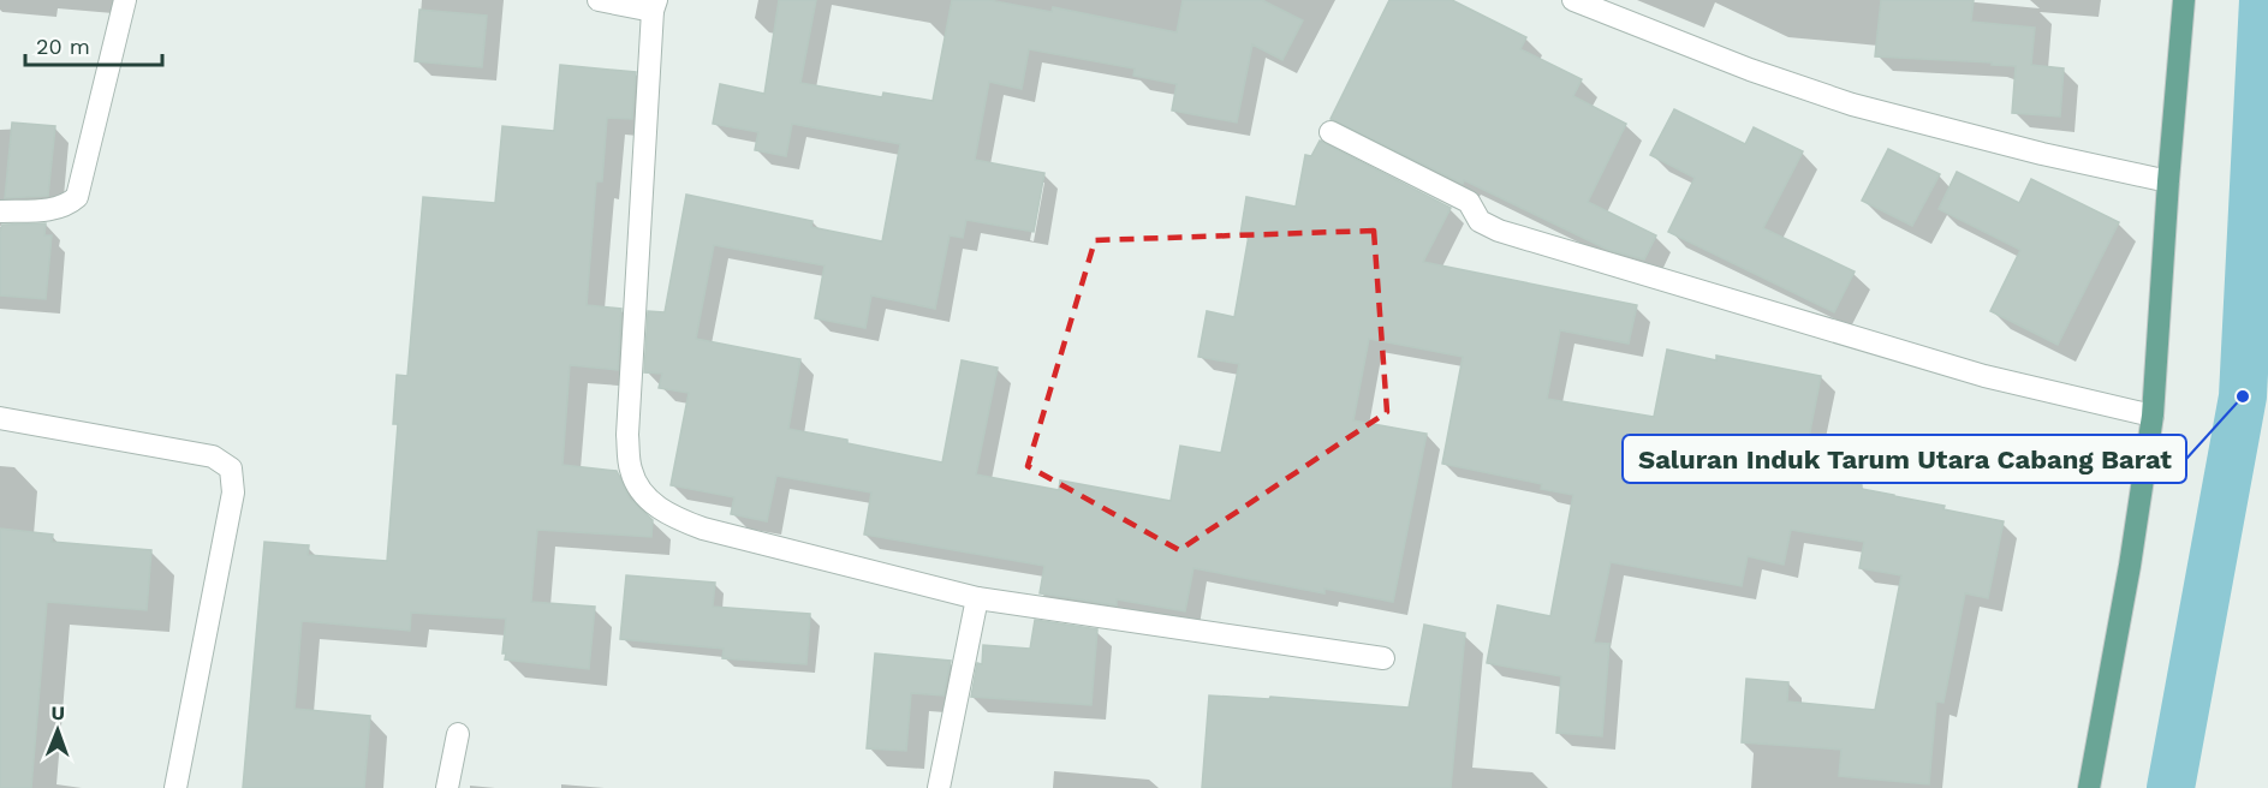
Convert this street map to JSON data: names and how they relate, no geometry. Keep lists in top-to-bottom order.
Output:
{
  "places": ["Saluran Induk Tarum Utara Cabang Barat"],
  "scale_bar": "20 m",
  "north": "top"
}
